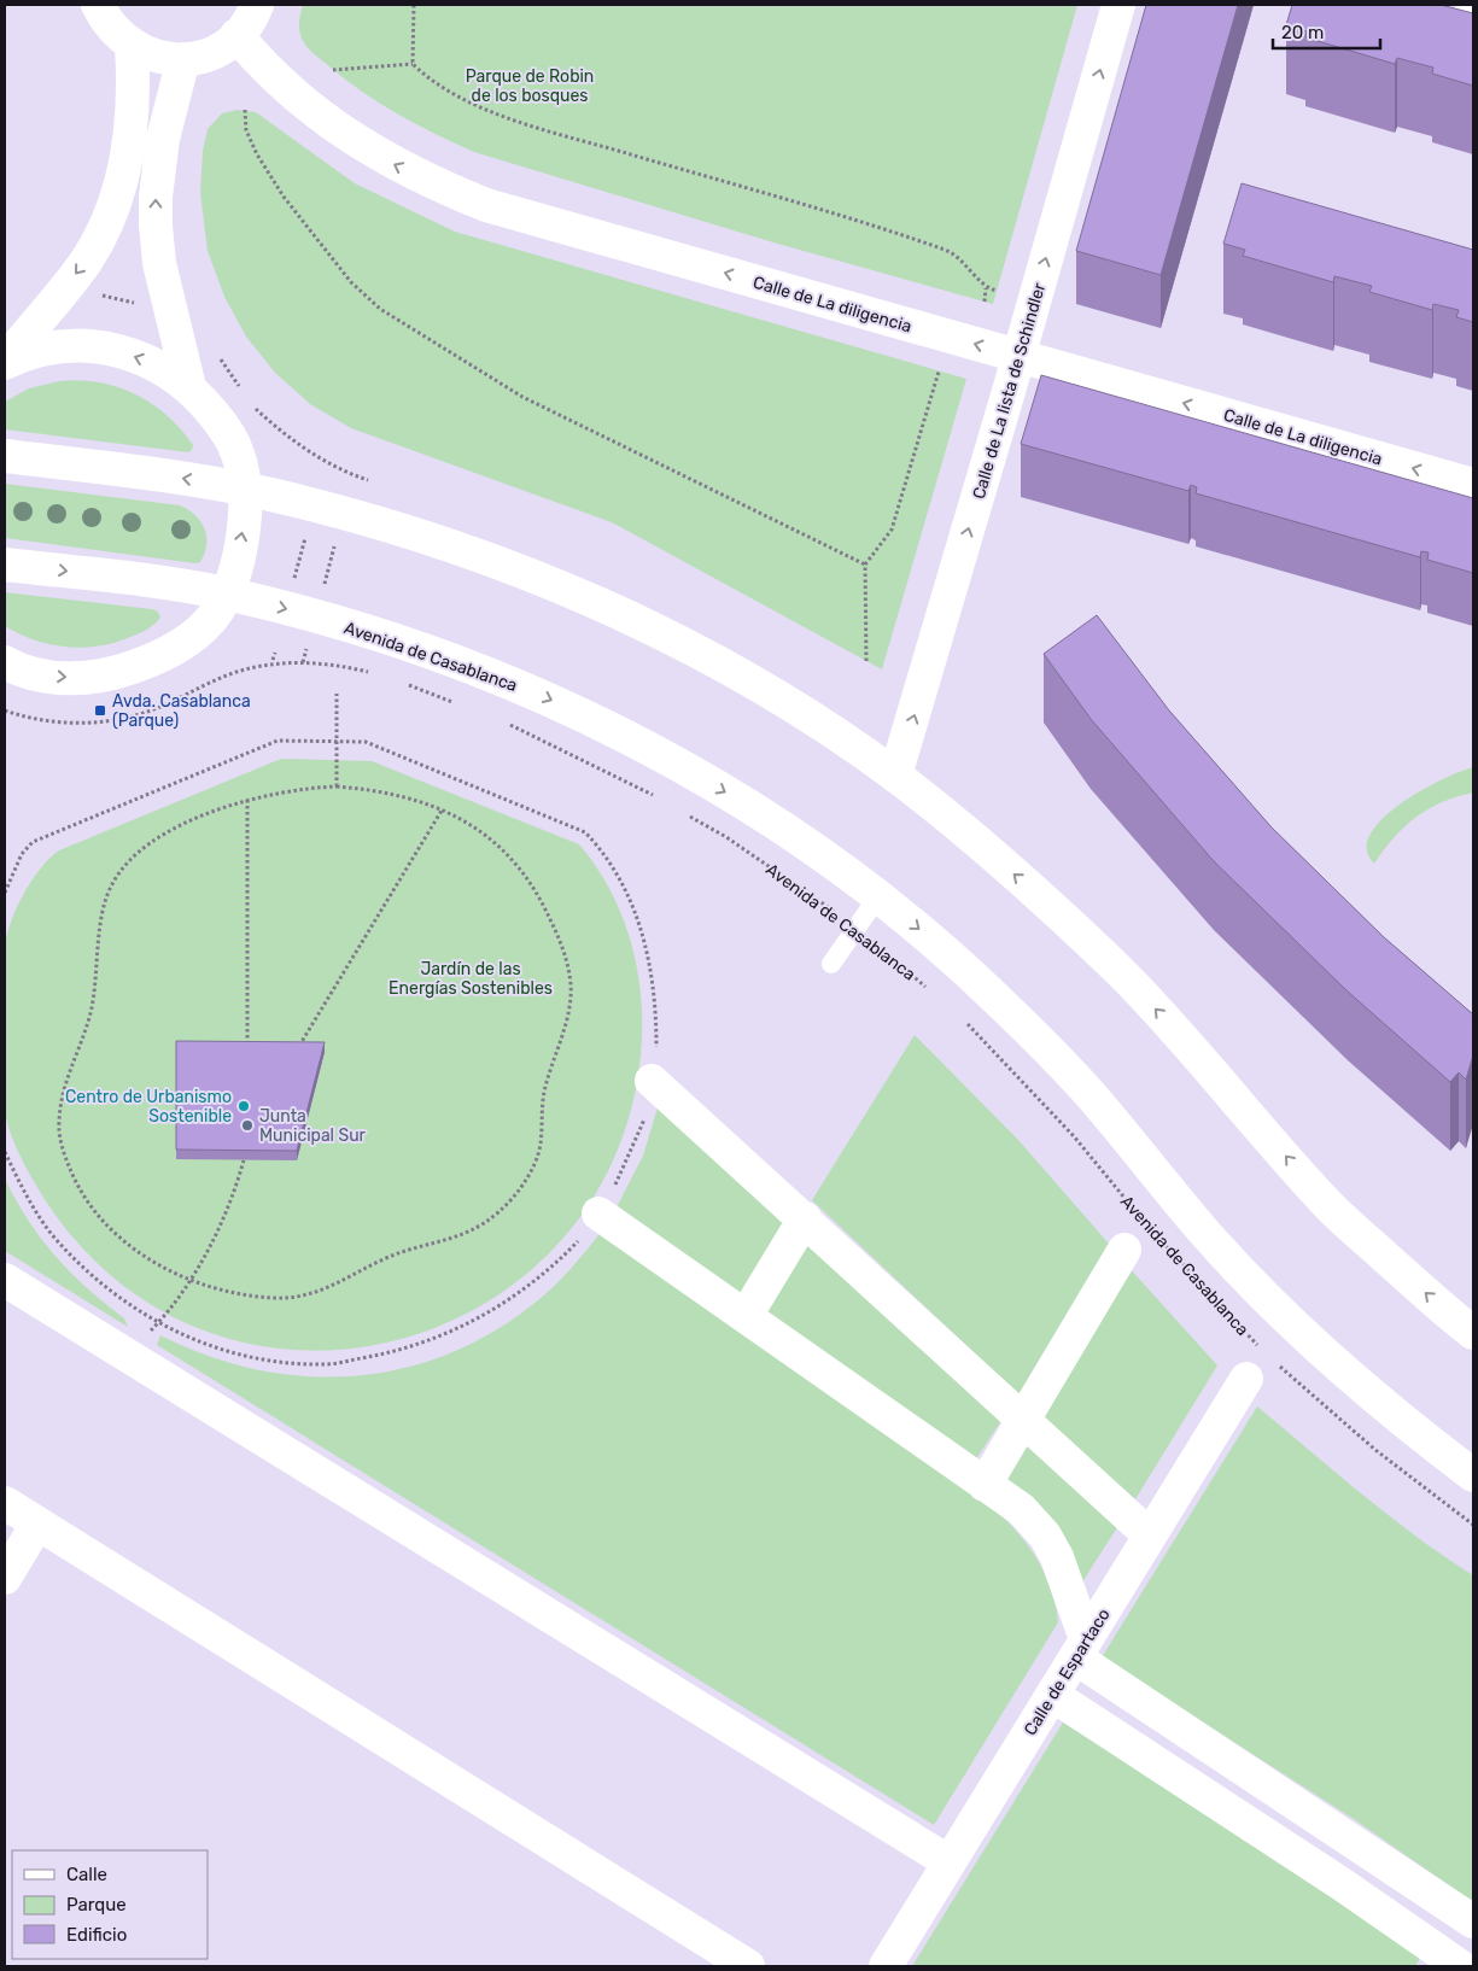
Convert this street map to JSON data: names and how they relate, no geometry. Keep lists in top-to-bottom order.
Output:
{
  "streets": {
    "street": [
      "Calle de La diligencia",
      "Calle de La lista de Schindler",
      "Avenida de Casablanca",
      "Calle de Espartaco"
    ]
  },
  "crossings": [
    ["Calle de La diligencia", "Calle de La lista de Schindler"]
  ],
  "one_way": ["Calle de La diligencia", "Calle de La lista de Schindler"],
  "parks": ["Parque de Robin de los bosques", "Jardín de las Energías Sostenibles"],
  "places": {
    "transit": ["Avda. Casablanca (Parque)"],
    "other": ["Centro de Urbanismo Sostenible", "Junta Municipal Sur"]
  },
  "legend": ["Calle", "Parque", "Edificio"],
  "scale_bar": "20 m"
}
